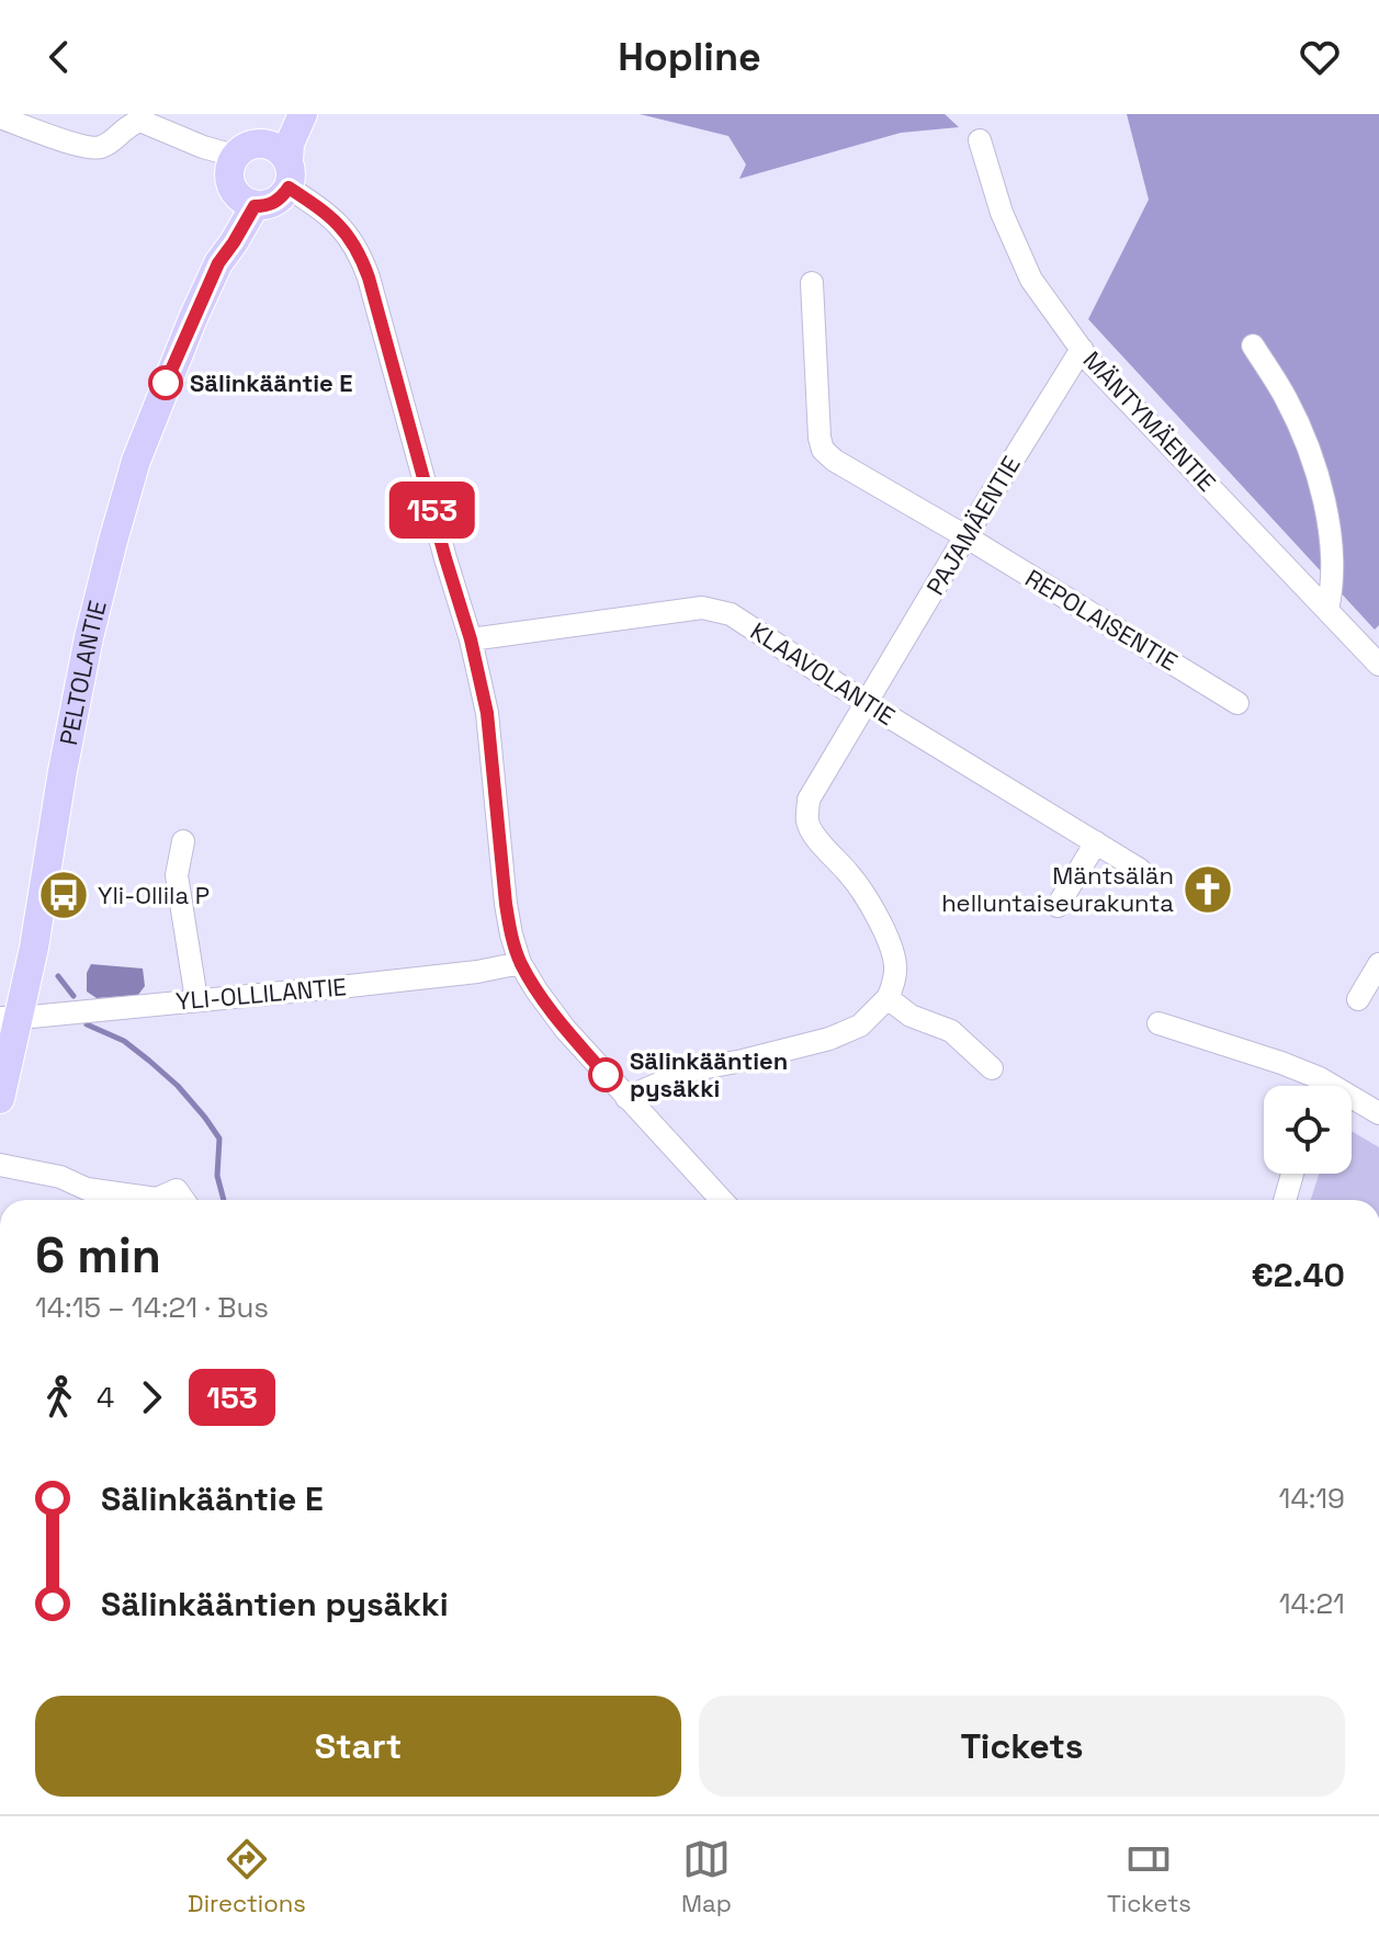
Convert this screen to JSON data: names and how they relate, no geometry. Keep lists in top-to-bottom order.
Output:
{
  "streets": {
    "main road": ["PELTOLANTIE"],
    "street": [
      "MÄNTYMÄENTIE",
      "PAJAMÄENTIE",
      "REPOLAISENTIE",
      "KLAAVOLANTIE",
      "YLI-OLLILANTIE"
    ]
  },
  "crossings": [
    ["MÄNTYMÄENTIE", "PAJAMÄENTIE"],
    ["PAJAMÄENTIE", "REPOLAISENTIE"],
    ["PAJAMÄENTIE", "KLAAVOLANTIE"],
    ["PELTOLANTIE", "YLI-OLLILANTIE"]
  ],
  "places": {
    "other": ["Sälinkääntie E", "Sälinkääntien pysäkki"],
    "church": ["Mäntsälän helluntaiseurakunta"],
    "bus stop": ["Yli-Ollila P"]
  },
  "lines": ["bus line 153"],
  "page": {
    "header": "Hopline",
    "on_map": "153",
    "heading": ["6 min", "14:15 – 14:21 · Bus", "€2.40"],
    "legs": ["4", "153"],
    "list": [
      {
        "name": "Sälinkääntie E",
        "value": "14:19"
      },
      {
        "name": "Sälinkääntien pysäkki",
        "value": "14:21"
      }
    ],
    "buttons": ["Start", "Tickets"],
    "tabs": ["Directions", "Map", "Tickets"]
  }
}
